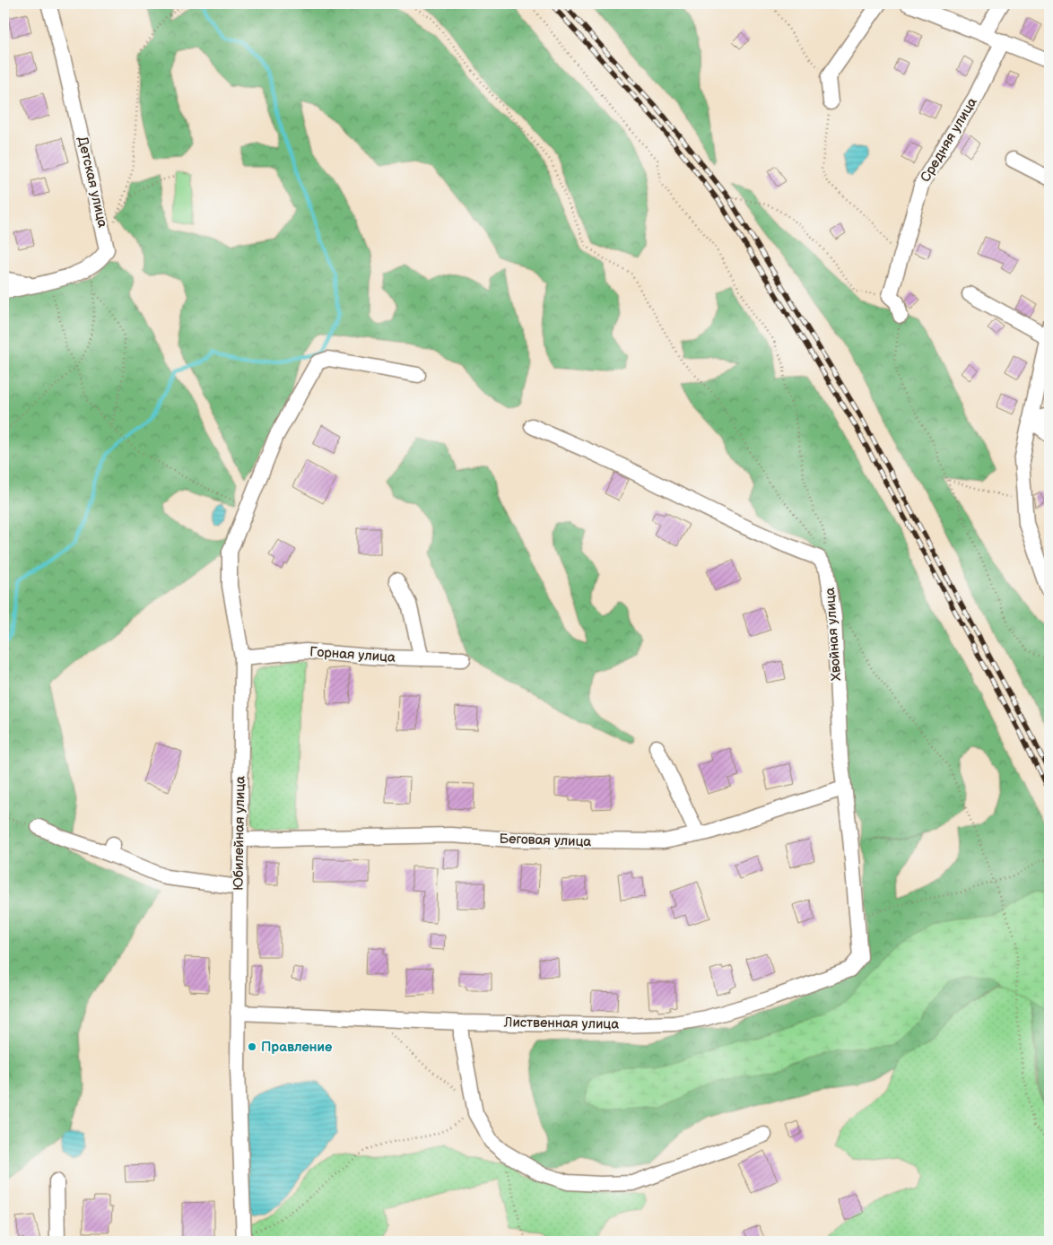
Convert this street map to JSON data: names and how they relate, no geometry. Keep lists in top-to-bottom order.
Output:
{
  "streets": {
    "street": [
      "Средняя улица",
      "Детская улица",
      "Хвойная улица",
      "Горная улица",
      "Юбилейная улица",
      "Беговая улица",
      "Лиственная улица"
    ]
  },
  "crossings": [
    ["Хвойная улица", "Беговая улица"],
    ["Хвойная улица", "Лиственная улица"],
    ["Горная улица", "Юбилейная улица"],
    ["Юбилейная улица", "Беговая улица"],
    ["Юбилейная улица", "Лиственная улица"]
  ],
  "places": ["Правление"]
}
